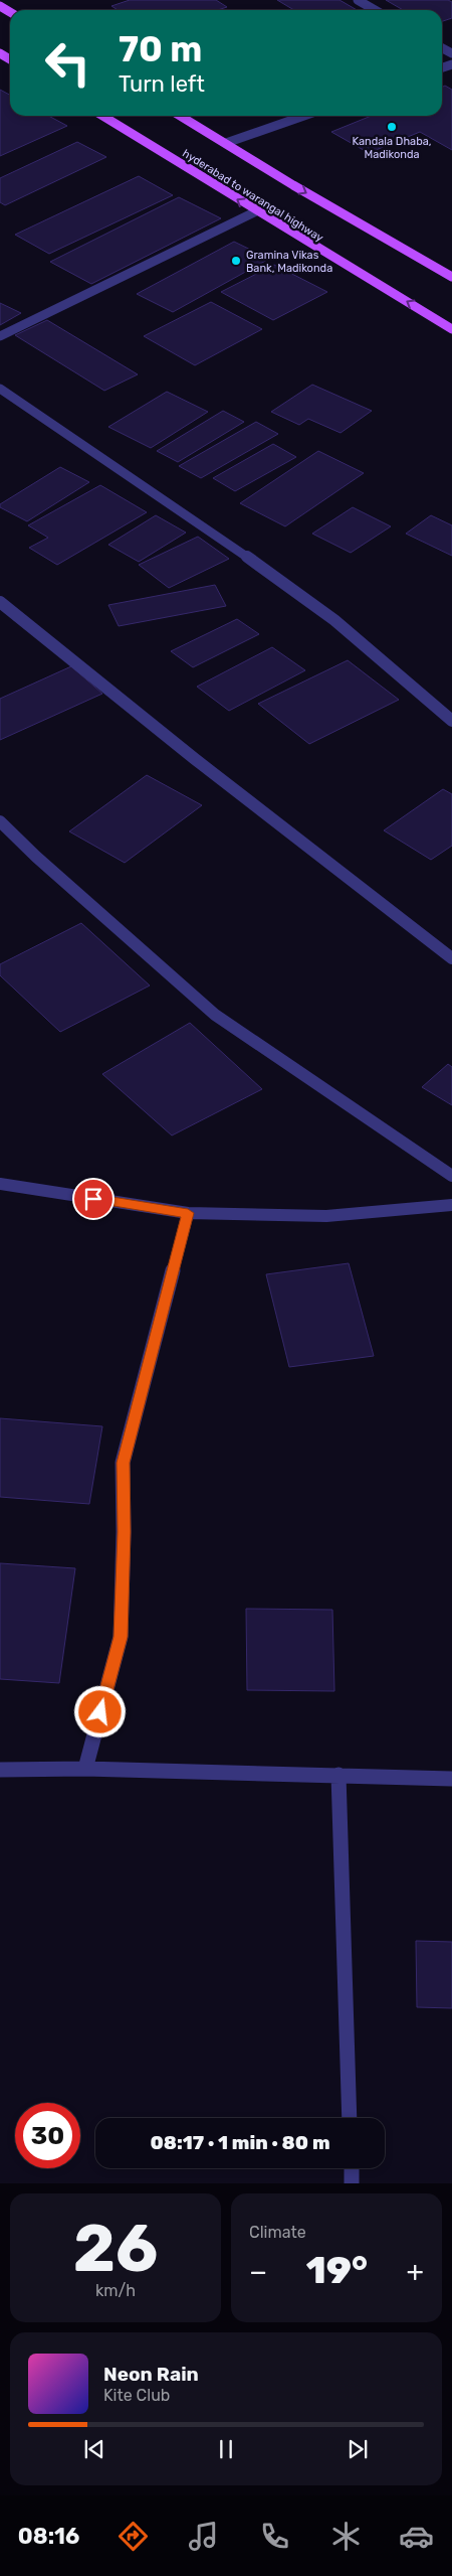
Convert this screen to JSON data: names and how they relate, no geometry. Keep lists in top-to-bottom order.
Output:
{
  "streets": {
    "main road": ["hyderabad to warangal highway"]
  },
  "places": ["Kandala Dhaba, Madikonda", "Gramina Vikas Bank, Madikonda"],
  "page": {
    "turn": ["70 m", "Turn left"],
    "limit": "30",
    "trip": "08:17 · 1 min · 80 m",
    "tile": [
      ["26", "km/h"],
      "Climate"
    ],
    "heat": ["−", "19°", "+"],
    "song": ["Neon Rain", "Kite Club"],
    "tabs": "08:16"
  }
}
